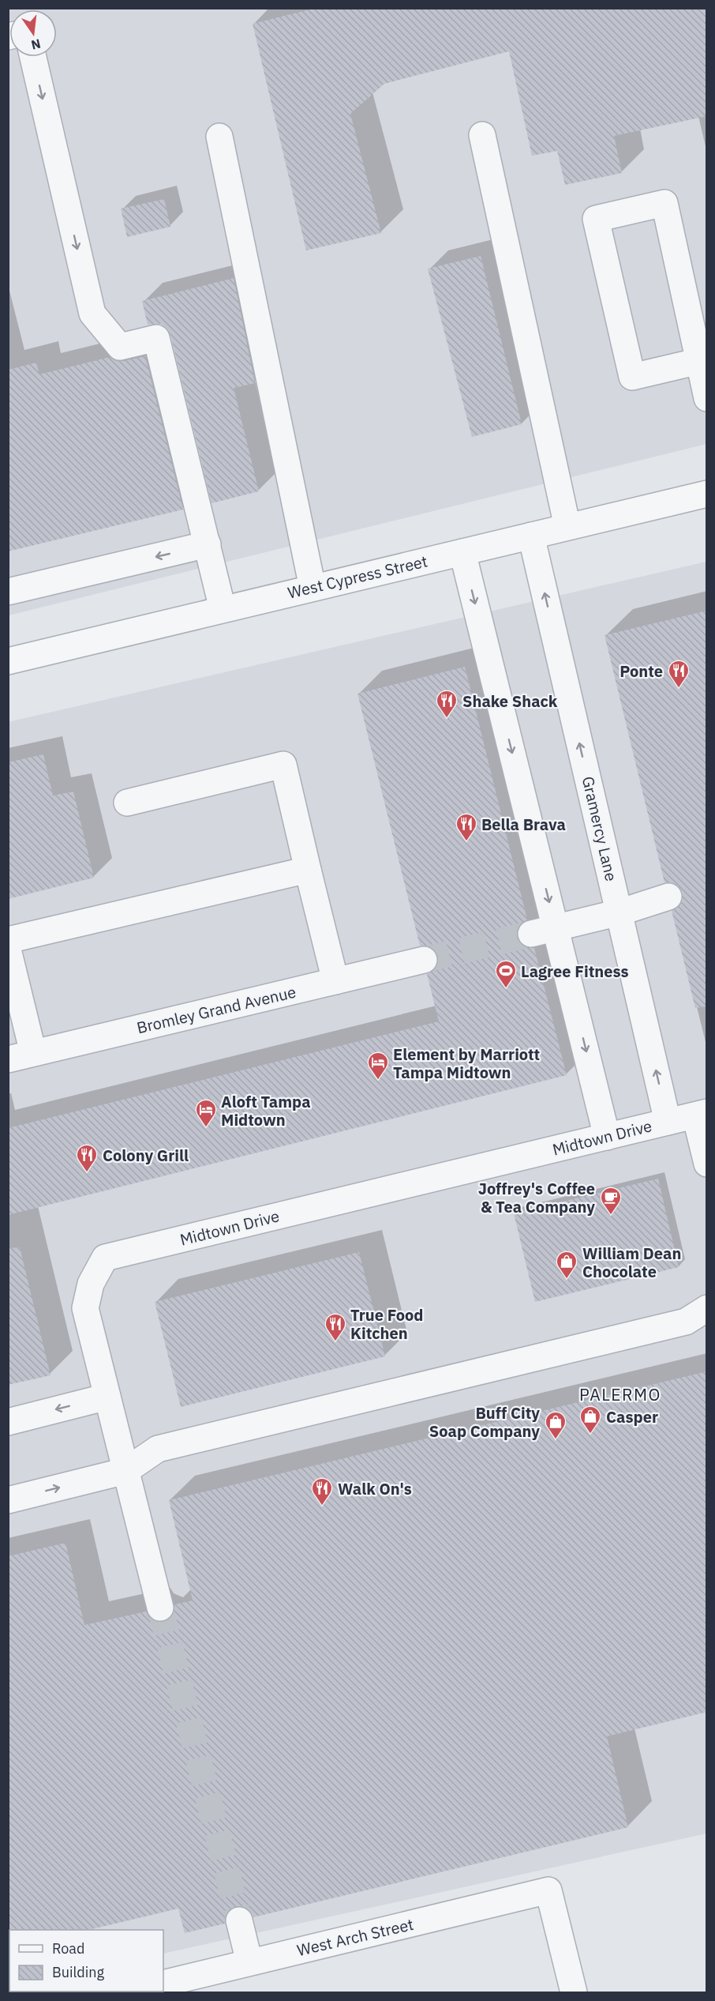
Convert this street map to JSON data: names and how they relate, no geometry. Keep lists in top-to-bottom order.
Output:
{
  "streets": {
    "street": [
      "West Cypress Street",
      "Gramercy Lane",
      "Bromley Grand Avenue",
      "Midtown Drive",
      "West Arch Street"
    ]
  },
  "crossings": [
    ["West Cypress Street", "Gramercy Lane"],
    ["Gramercy Lane", "Midtown Drive"]
  ],
  "districts": ["PALERMO"],
  "places": {
    "restaurant": [
      "Ponte",
      "Shake Shack",
      "Bella Brava",
      "Colony Grill",
      "True Food Kitchen",
      "Walk On's"
    ],
    "sports": ["Lagree Fitness"],
    "hotel": ["Element by Marriott Tampa Midtown", "Aloft Tampa Midtown"],
    "cafe": ["Joffrey's Coffee & Tea Company"],
    "shop": ["William Dean Chocolate", "Casper", "Buff City Soap Company"]
  },
  "legend": ["Road", "Building"],
  "north": "bottom"
}
